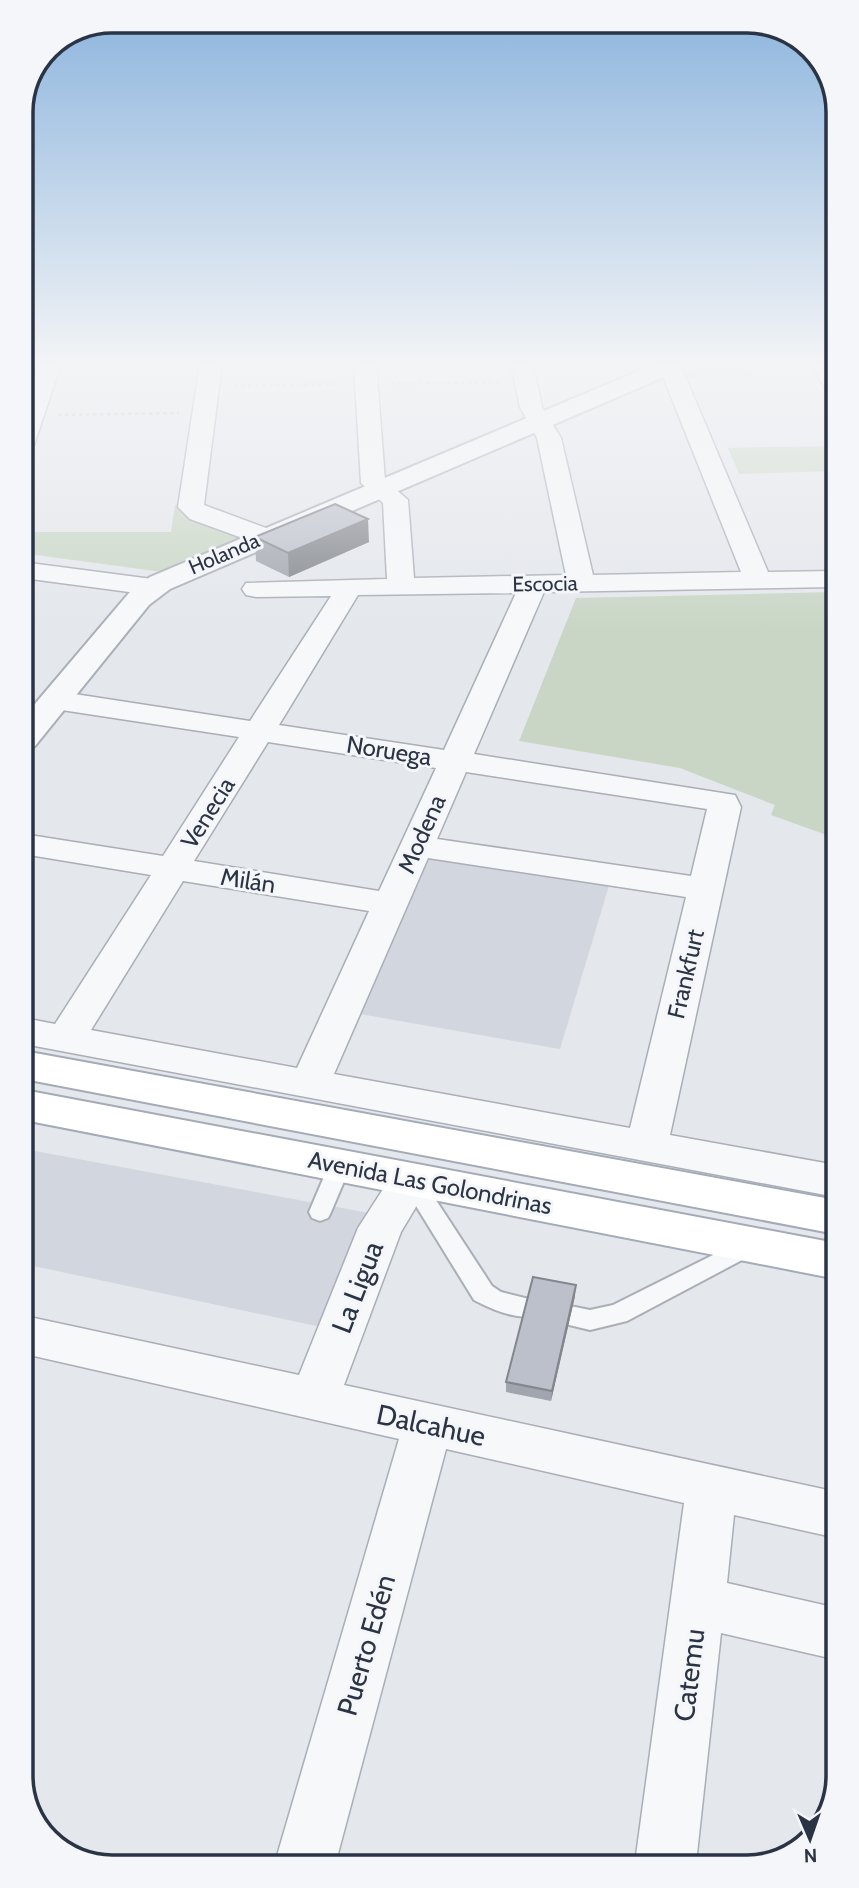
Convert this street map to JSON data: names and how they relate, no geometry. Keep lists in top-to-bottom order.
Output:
{
  "streets": {
    "main road": ["Avenida Las Golondrinas"],
    "street": [
      "Holanda",
      "Escocia",
      "Noruega",
      "Venecia",
      "Modena",
      "Milán",
      "Frankfurt",
      "La Ligua",
      "Dalcahue",
      "Puerto Edén",
      "Catemu"
    ]
  },
  "crossings": [
    ["Holanda", "Noruega"],
    ["Escocia", "Venecia"],
    ["Escocia", "Modena"],
    ["Noruega", "Venecia"],
    ["Noruega", "Modena"],
    ["Noruega", "Frankfurt"],
    ["Venecia", "Milán"],
    ["Modena", "Milán"],
    ["Avenida Las Golondrinas", "La Ligua"],
    ["La Ligua", "Dalcahue"],
    ["Dalcahue", "Puerto Edén"],
    ["Dalcahue", "Catemu"]
  ],
  "north": "bottom"
}
